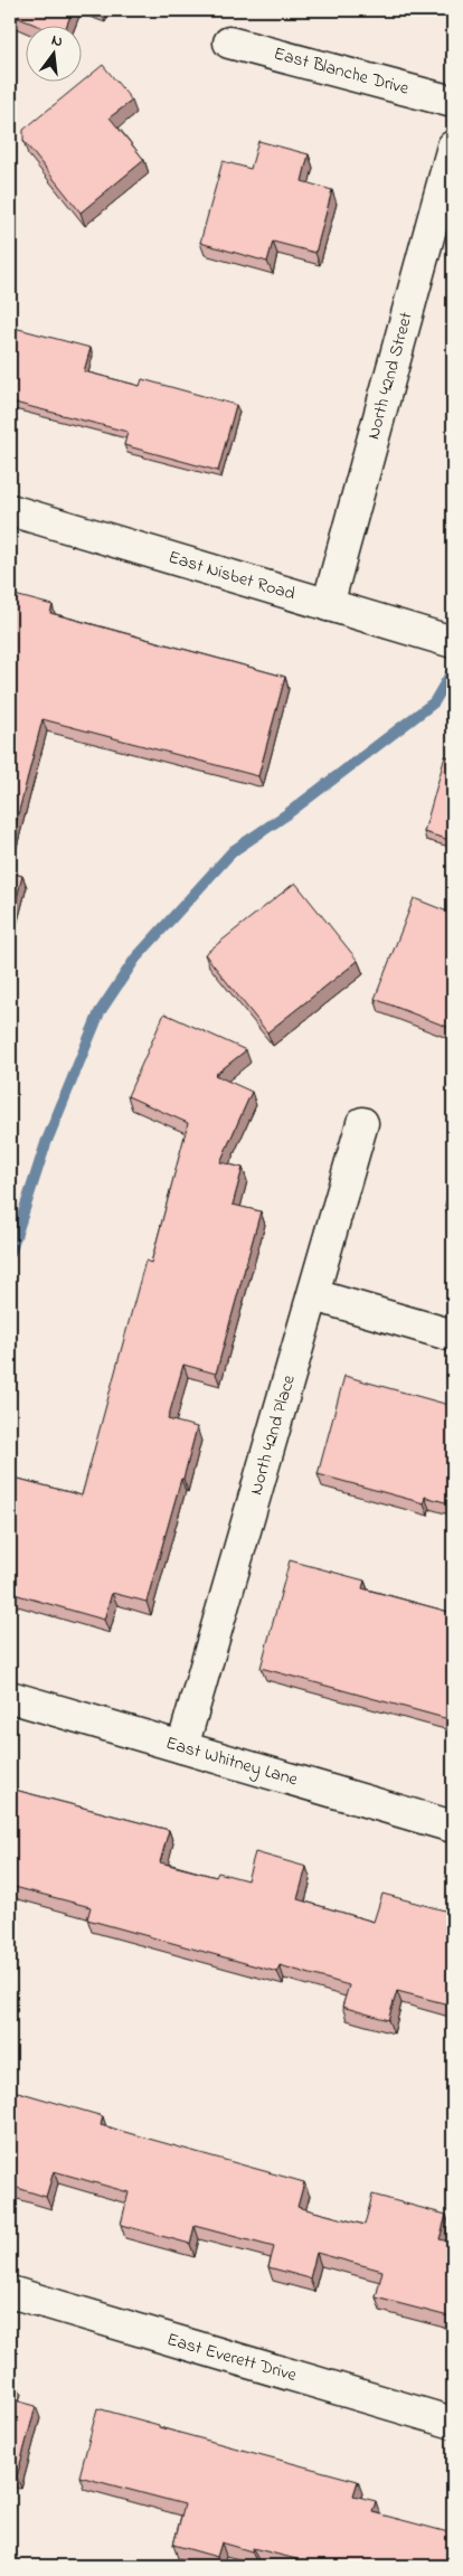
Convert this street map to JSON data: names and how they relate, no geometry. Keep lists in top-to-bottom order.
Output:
{
  "streets": {
    "street": [
      "East Blanche Drive",
      "North 42nd Street",
      "East Nisbet Road",
      "North 42nd Place",
      "East Whitney Lane",
      "East Everett Drive"
    ]
  },
  "crossings": [
    ["North 42nd Street", "East Nisbet Road"],
    ["North 42nd Place", "East Whitney Lane"]
  ],
  "north": "top"
}
